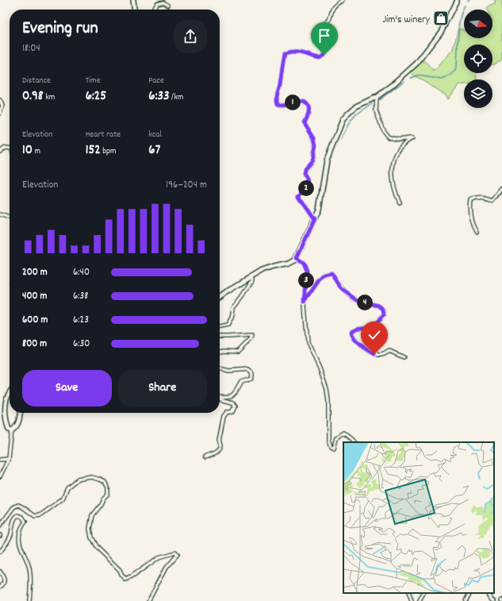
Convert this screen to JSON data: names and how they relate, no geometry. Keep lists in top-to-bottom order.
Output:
{
  "places": {
    "shop": ["Jim's winery"]
  },
  "north": "right",
  "page": {
    "heading": ["Evening run", "18:04"],
    "stats": [
      ["Distance", "0.98 km"],
      ["Time", "6:25"],
      ["Pace", "6:33 /km"],
      ["Elevation", "10 m"],
      ["Heart rate", "152 bpm"],
      ["kcal", "67"]
    ],
    "pins": [
      "1",
      "2",
      "3",
      "4"
    ],
    "chart": ["Elevation", "196–204 m"],
    "list": [
      {
        "name": "200 m",
        "note": "6:40"
      },
      {
        "name": "400 m",
        "note": "6:38"
      },
      {
        "name": "600 m",
        "note": "6:23"
      },
      {
        "name": "800 m",
        "note": "6:30"
      }
    ],
    "buttons": ["Save", "Share"]
  }
}
